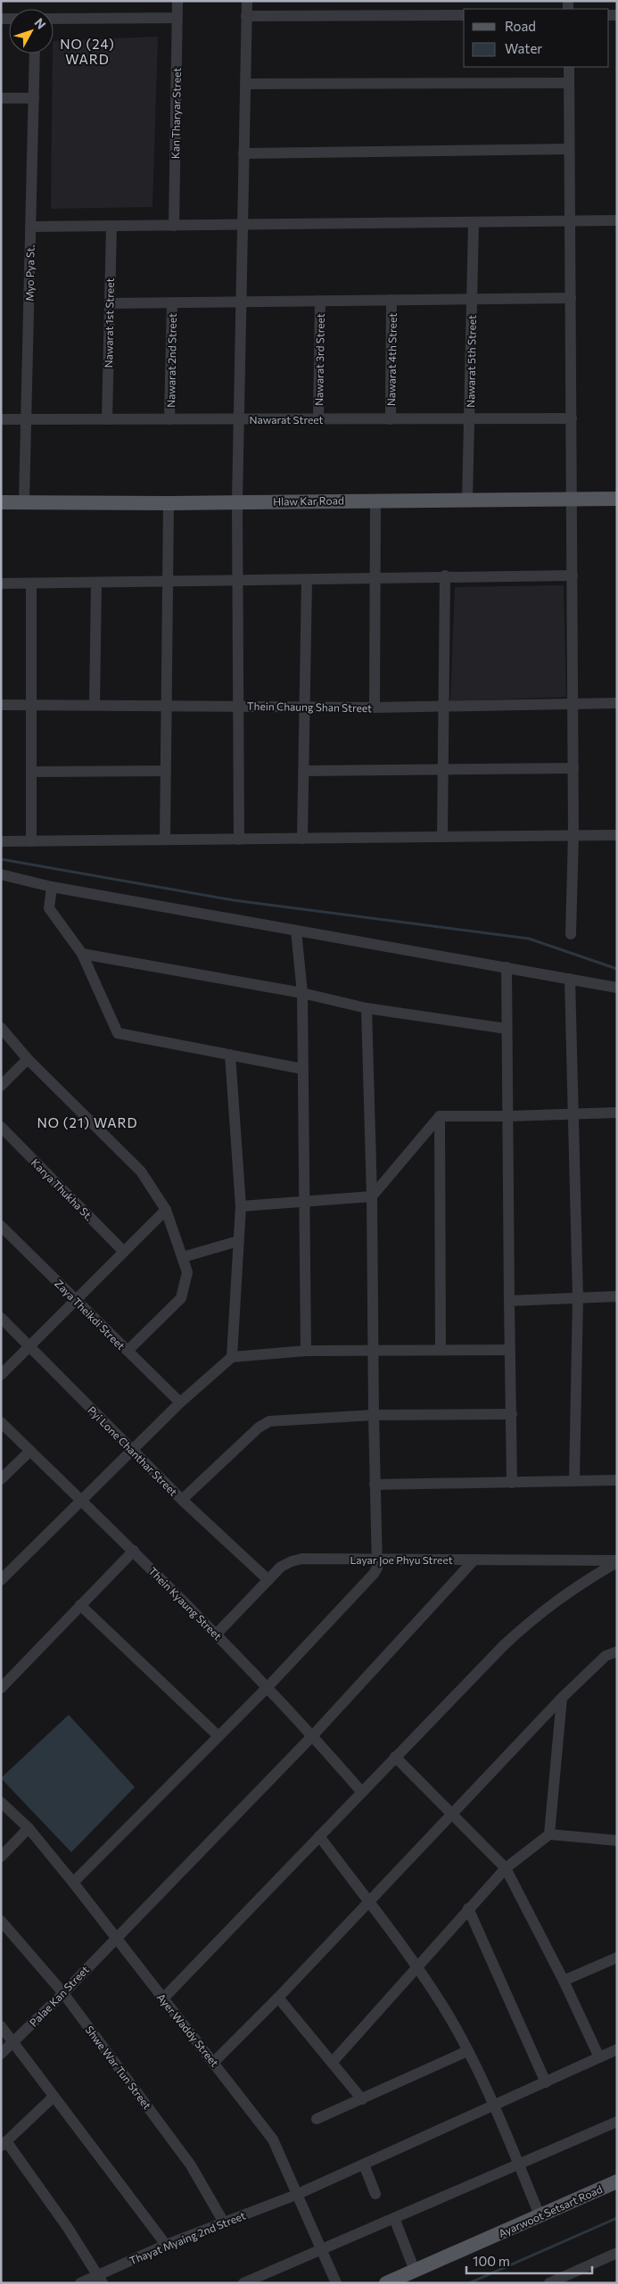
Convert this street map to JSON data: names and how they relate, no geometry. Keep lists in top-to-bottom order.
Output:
{
  "streets": {
    "main road": ["Hlaw Kar Road", "Ayarwoot Setsart Road"],
    "street": [
      "Kan Tharyar Street",
      "Myo Pya St.",
      "Nawarat 1st Street",
      "Nawarat 3rd Street",
      "Nawarat 4th Street",
      "Nawarat 2nd Street",
      "Nawarat 5th Street",
      "Nawarat Street",
      "Thein Chaung Shan Street",
      "Karya Thukha St.",
      "Zaya Theikdi Street",
      "Pyi Lone Chanthar Street",
      "Layar Joe Phyu Street",
      "Thein Kyaung Street",
      "Palae Kan Street",
      "Ayer Waddy Street",
      "Shwe War Tun Street",
      "Thayat Myaing 2nd Street"
    ]
  },
  "crossings": [
    ["Myo Pya St.", "Nawarat Street"],
    ["Myo Pya St.", "Hlaw Kar Road"],
    ["Nawarat 1st Street", "Nawarat Street"],
    ["Nawarat 3rd Street", "Nawarat Street"],
    ["Nawarat 4th Street", "Nawarat Street"],
    ["Nawarat 2nd Street", "Nawarat Street"],
    ["Nawarat 5th Street", "Nawarat Street"],
    ["Nawarat 5th Street", "Hlaw Kar Road"],
    ["Pyi Lone Chanthar Street", "Layar Joe Phyu Street"],
    ["Layar Joe Phyu Street", "Thein Kyaung Street"],
    ["Layar Joe Phyu Street", "Palae Kan Street"],
    ["Thein Kyaung Street", "Palae Kan Street"],
    ["Palae Kan Street", "Ayer Waddy Street"],
    ["Palae Kan Street", "Shwe War Tun Street"],
    ["Ayer Waddy Street", "Thayat Myaing 2nd Street"],
    ["Shwe War Tun Street", "Thayat Myaing 2nd Street"]
  ],
  "districts": ["NO (24) WARD", "NO (21) WARD"],
  "legend": ["Road", "Water"],
  "scale_bar": "100 m",
  "north": "top right"
}
